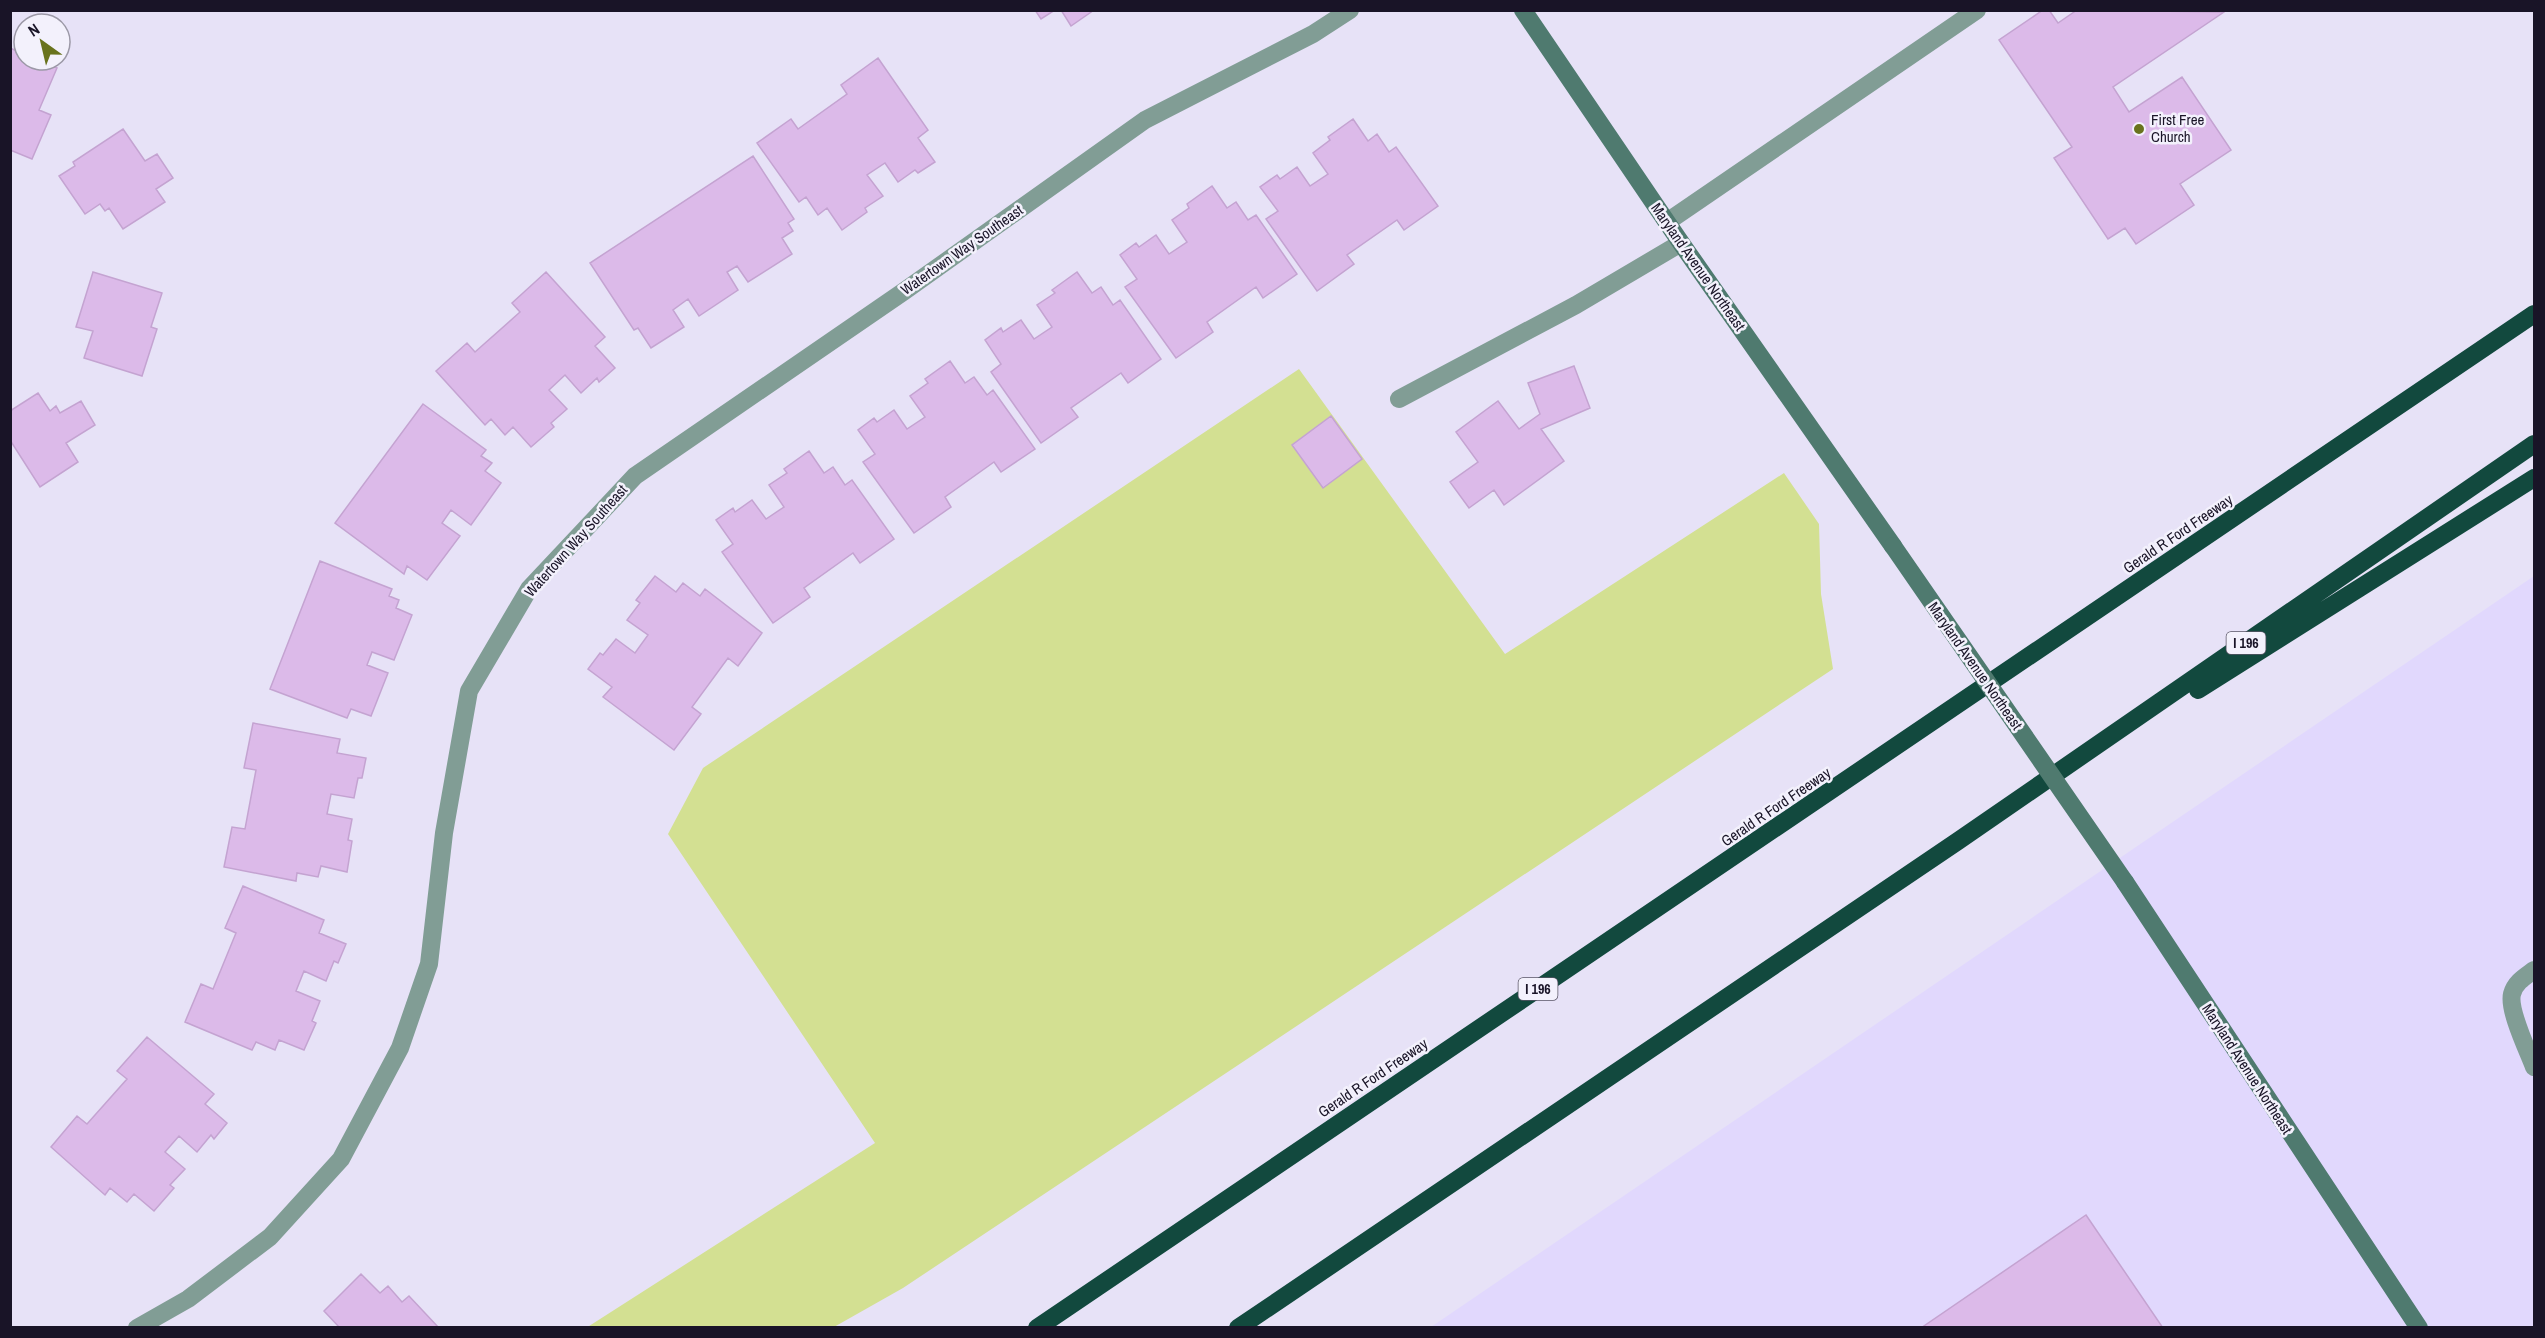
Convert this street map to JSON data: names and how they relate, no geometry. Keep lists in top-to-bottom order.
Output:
{
  "streets": {
    "highway": ["Gerald R Ford Freeway", "I 196"],
    "street": ["Watertown Way Southeast", "Maryland Avenue Northeast"]
  },
  "places": ["First Free Church"],
  "north": "top left"
}
